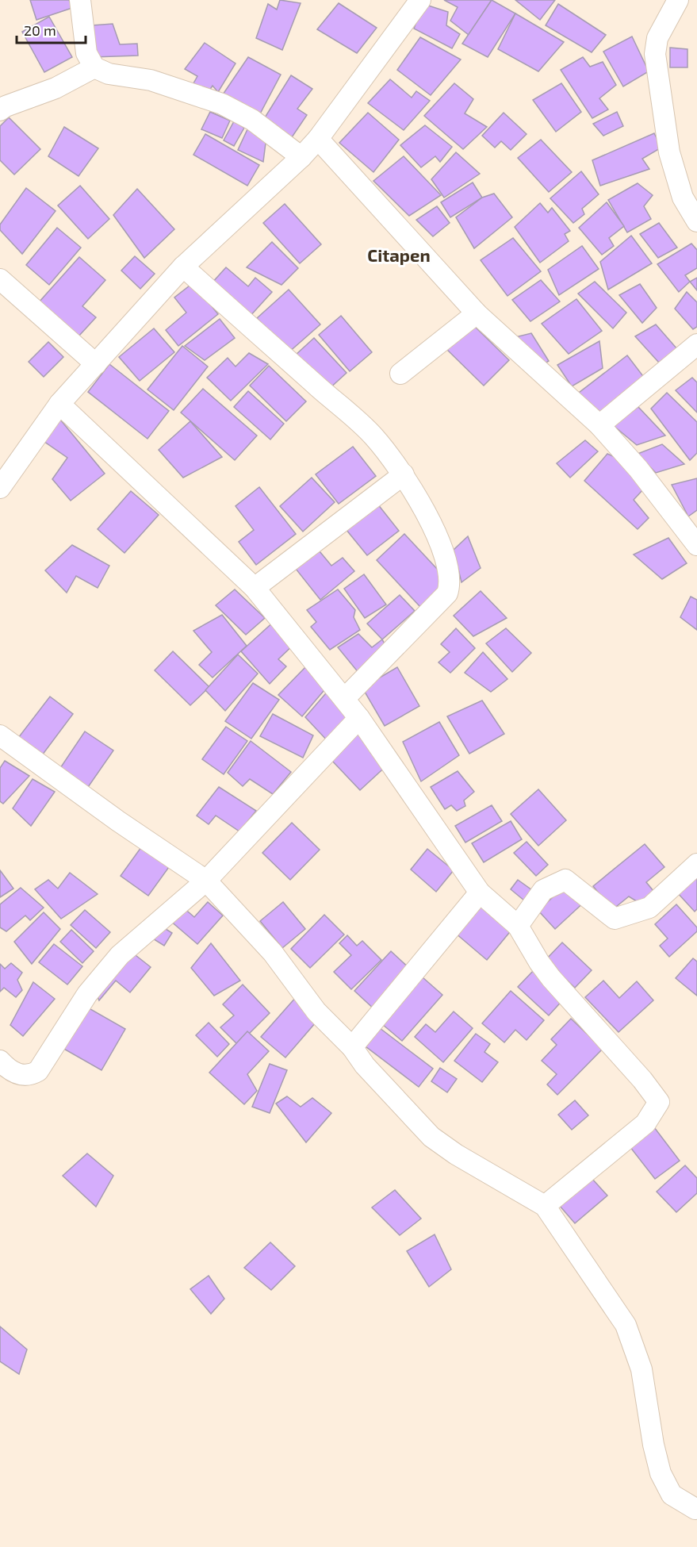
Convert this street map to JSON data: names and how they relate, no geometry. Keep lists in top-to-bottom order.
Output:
{
  "districts": ["Citapen"],
  "scale_bar": "20 m"
}
